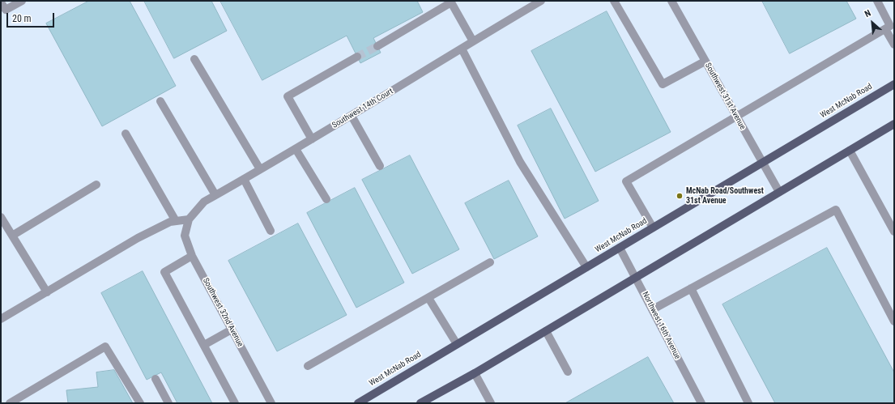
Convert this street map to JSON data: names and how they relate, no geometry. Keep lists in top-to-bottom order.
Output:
{
  "streets": {
    "main road": ["West McNab Road"],
    "street": [
      "Southwest 31st Avenue",
      "Southwest 14th Court",
      "Southwest 32nd Avenue",
      "Northwest 16th Avenue"
    ]
  },
  "crossings": [
    ["Southwest 31st Avenue", "West McNab Road"],
    ["West McNab Road", "Northwest 16th Avenue"],
    ["Southwest 14th Court", "Southwest 32nd Avenue"]
  ],
  "places": ["McNab Road/Southwest 31st Avenue"],
  "scale_bar": "20 m",
  "north": "top left"
}
